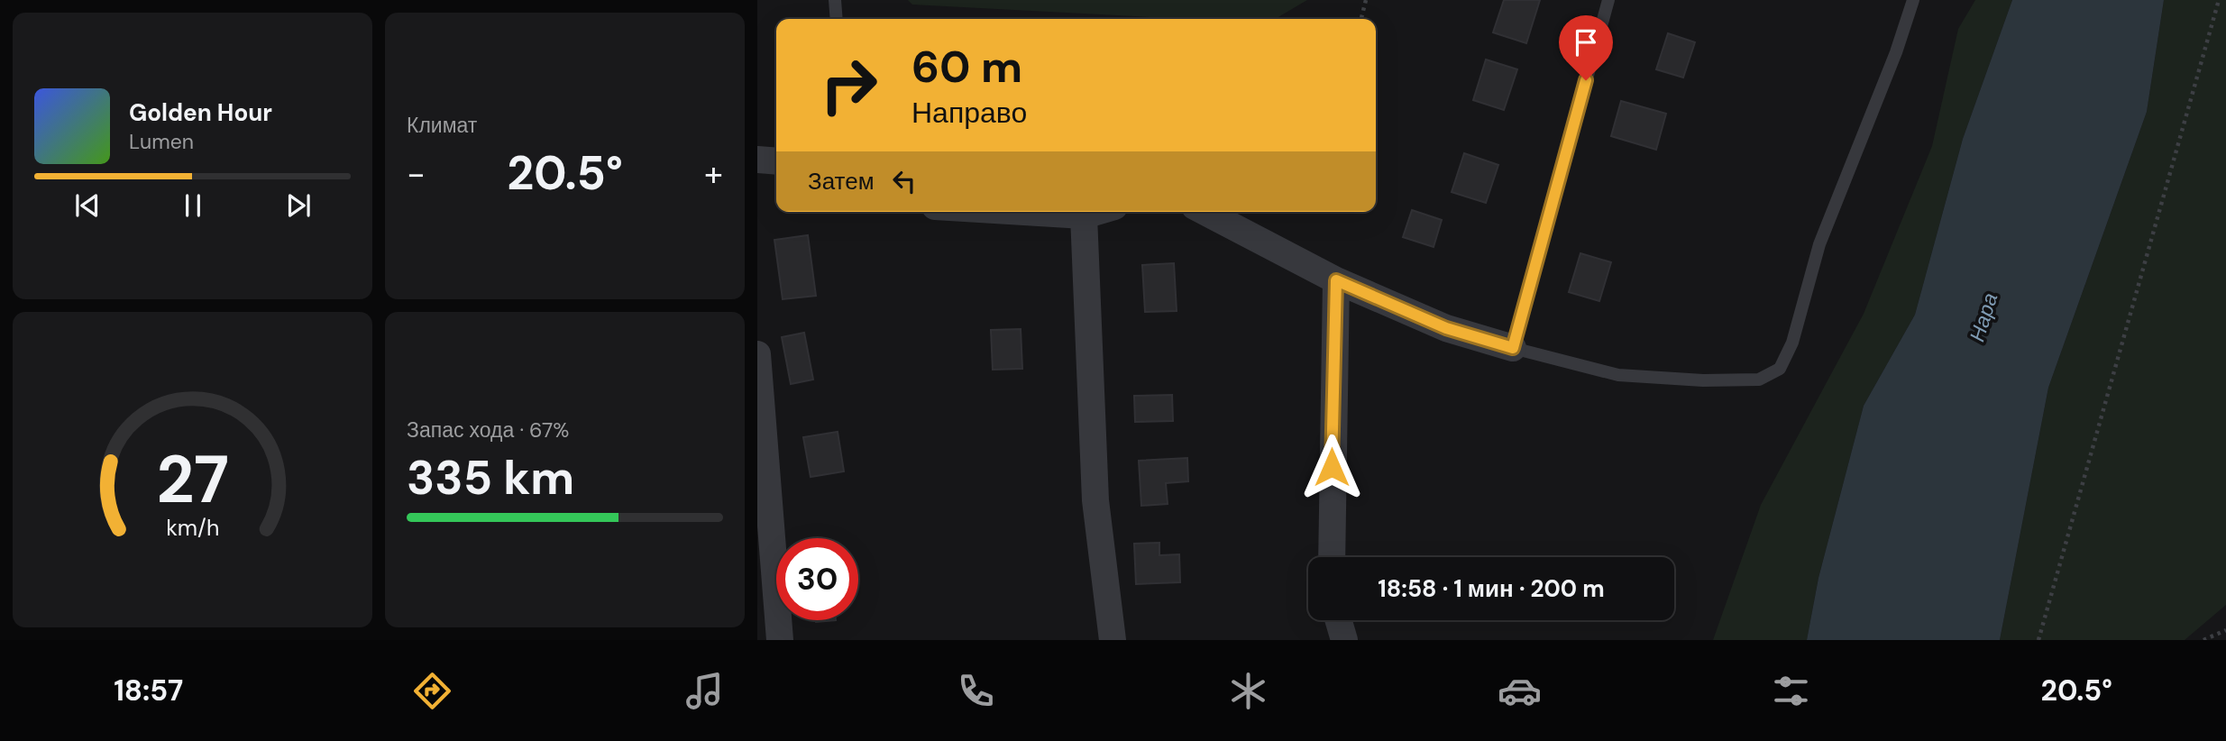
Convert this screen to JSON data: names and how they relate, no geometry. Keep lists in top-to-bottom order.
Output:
{
  "water": ["Нара"],
  "page": {
    "tile": [
      "Климат",
      ["Запас хода · 67%", "335 km"]
    ],
    "turn": ["60 m", "Направо"],
    "song": ["Golden Hour", "Lumen"],
    "heat": ["−", "20.5°", "+"],
    "then": "Затем",
    "limit": "30",
    "trip": "18:58 · 1 мин · 200 m",
    "tabs": ["18:57", "20.5°"],
    "gauge": ["27", "km/h"]
  }
}
